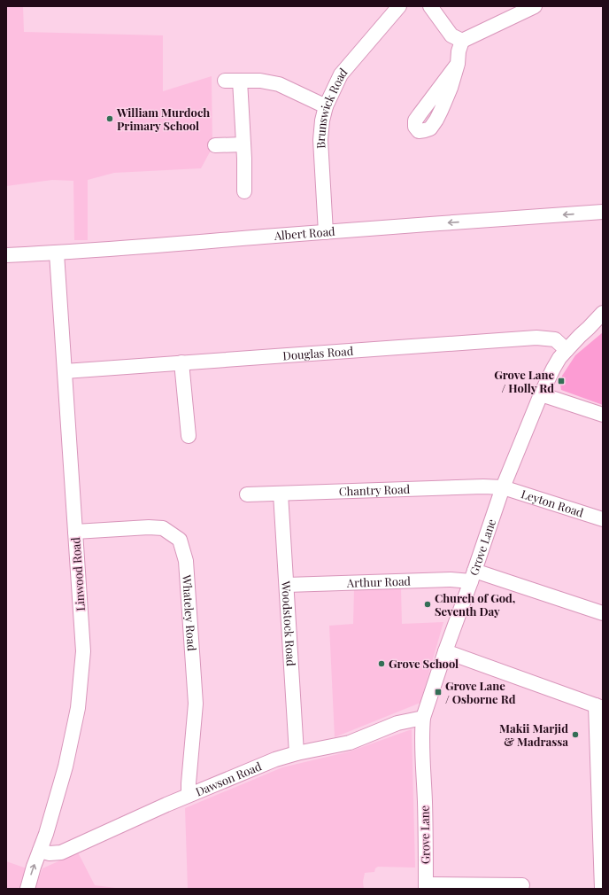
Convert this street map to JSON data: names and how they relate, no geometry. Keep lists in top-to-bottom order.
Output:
{
  "streets": {
    "street": [
      "Brunswick Road",
      "Albert Road",
      "Douglas Road",
      "Chantry Road",
      "Leyton Road",
      "Grove Lane",
      "Linwood Road",
      "Arthur Road",
      "Whateley Road",
      "Woodstock Road",
      "Dawson Road"
    ]
  },
  "crossings": [
    ["Brunswick Road", "Albert Road"],
    ["Albert Road", "Linwood Road"],
    ["Douglas Road", "Grove Lane"],
    ["Douglas Road", "Linwood Road"],
    ["Chantry Road", "Leyton Road"],
    ["Chantry Road", "Grove Lane"],
    ["Chantry Road", "Woodstock Road"],
    ["Leyton Road", "Grove Lane"],
    ["Grove Lane", "Arthur Road"],
    ["Grove Lane", "Dawson Road"],
    ["Linwood Road", "Whateley Road"],
    ["Linwood Road", "Dawson Road"],
    ["Arthur Road", "Woodstock Road"],
    ["Whateley Road", "Dawson Road"],
    ["Woodstock Road", "Dawson Road"]
  ],
  "one_way": ["Albert Road"],
  "places": {
    "other": [
      "William Murdoch Primary School",
      "Church of God, Seventh Day",
      "Grove School",
      "Makii Marjid & Madrassa"
    ],
    "transit": ["Grove Lane / Holly Rd", "Grove Lane / Osborne Rd"]
  }
}
